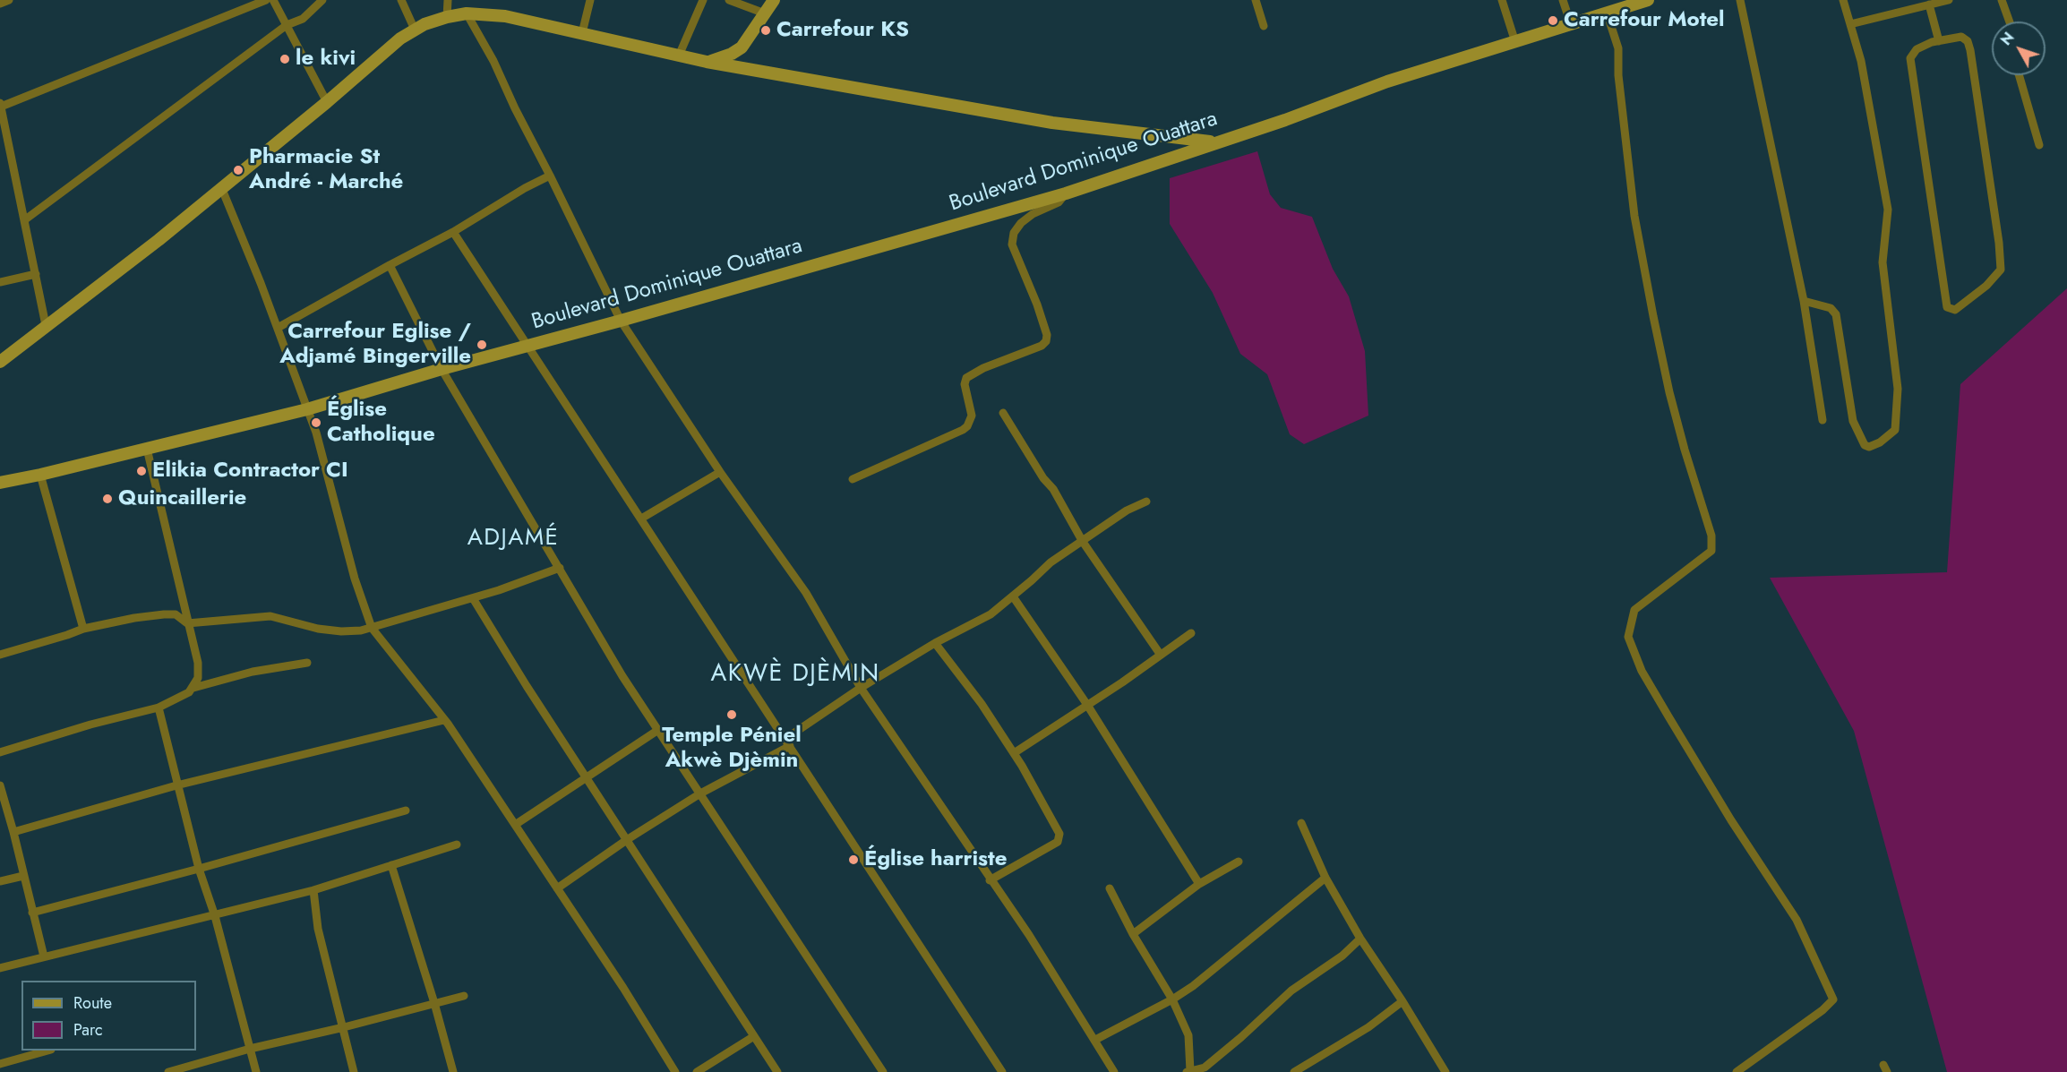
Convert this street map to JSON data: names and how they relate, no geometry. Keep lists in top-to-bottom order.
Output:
{
  "streets": {
    "street": ["Boulevard Dominique Ouattara"]
  },
  "districts": ["ADJAMÉ", "AKWÈ DJÈMIN"],
  "places": [
    "Carrefour Motel",
    "Carrefour KS",
    "le kivi",
    "Pharmacie St André - Marché",
    "Carrefour Eglise / Adjamé Bingerville",
    "Église Catholique",
    "Elikia Contractor CI",
    "Quincaillerie",
    "Temple Péniel Akwè Djèmin",
    "Église harriste"
  ],
  "legend": ["Route", "Parc"],
  "north": "top left"
}
